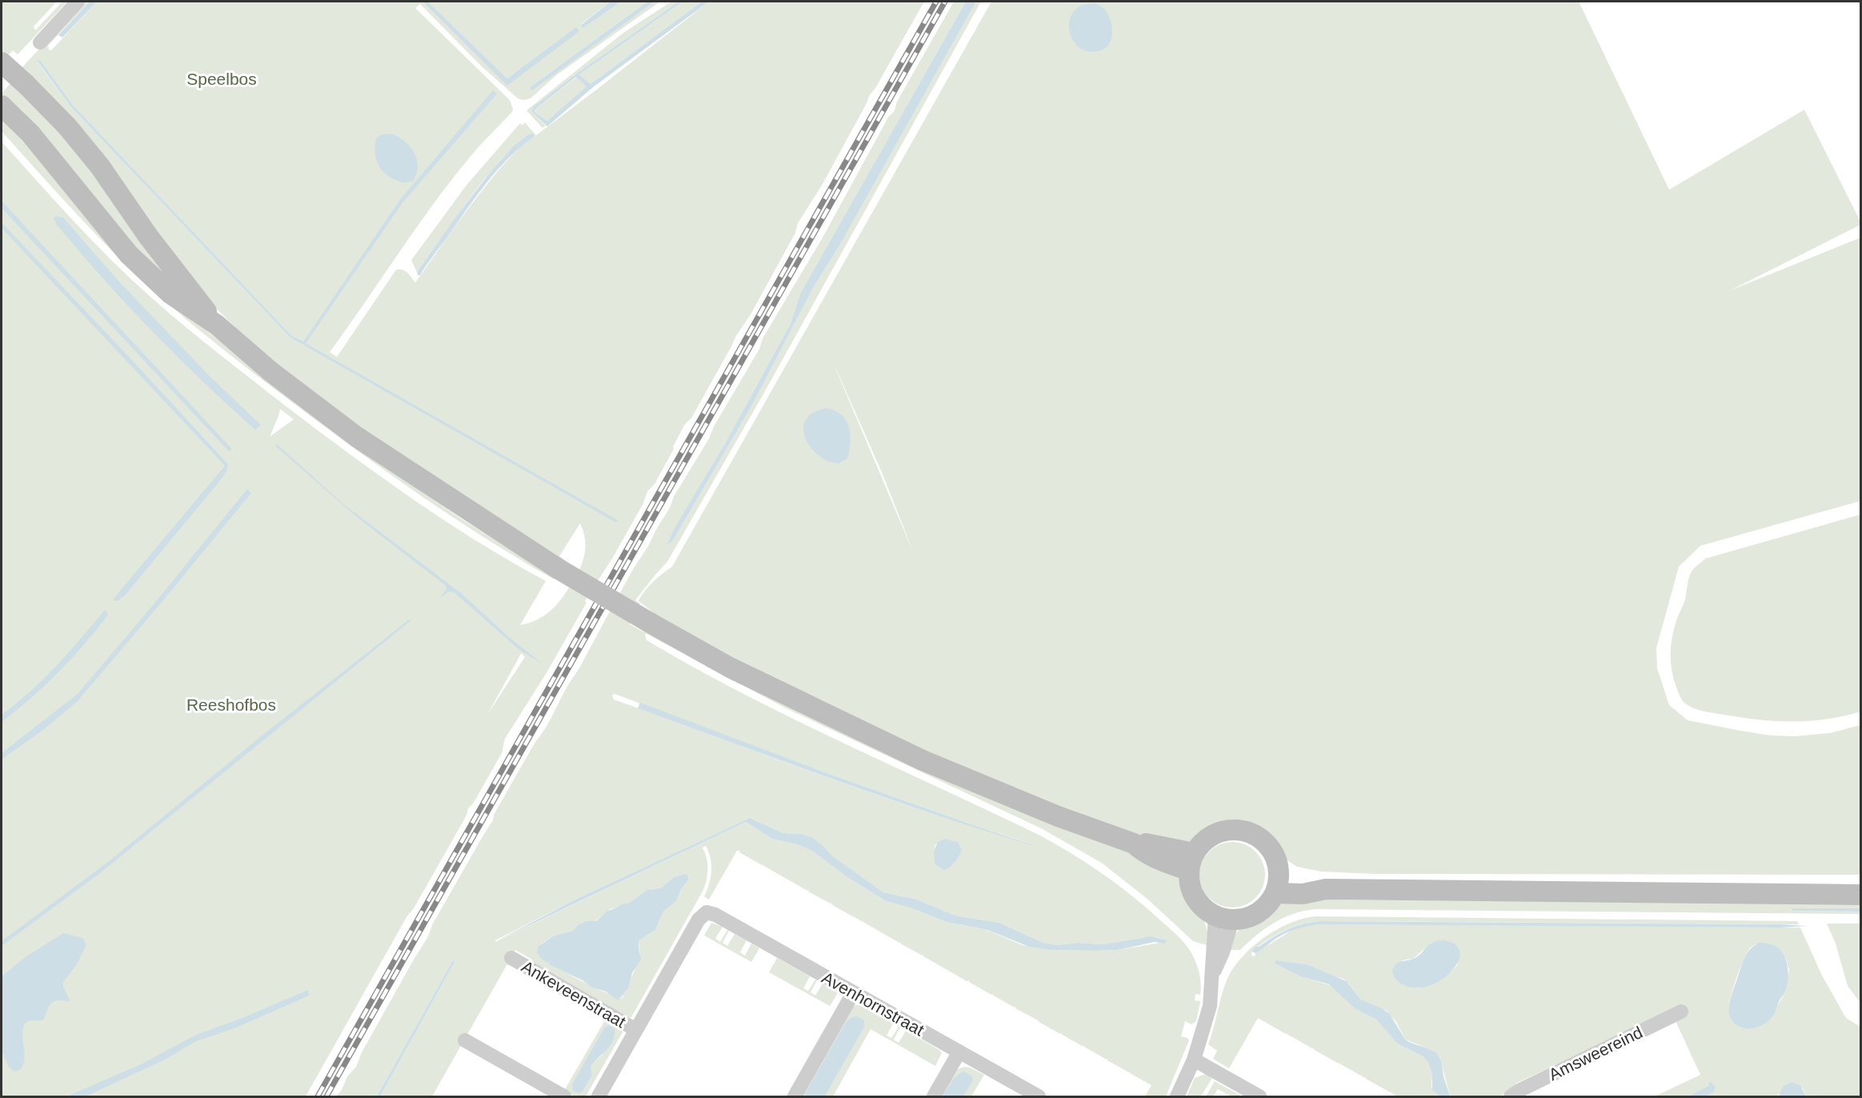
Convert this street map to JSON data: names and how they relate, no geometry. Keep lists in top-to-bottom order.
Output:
{
  "streets": {
    "street": ["Ankeveenstraat", "Avenhornstraat", "Amsweereind"]
  },
  "crossings": [
    ["Ankeveenstraat", "Avenhornstraat"]
  ],
  "parks": ["Speelbos", "Reeshofbos"]
}
